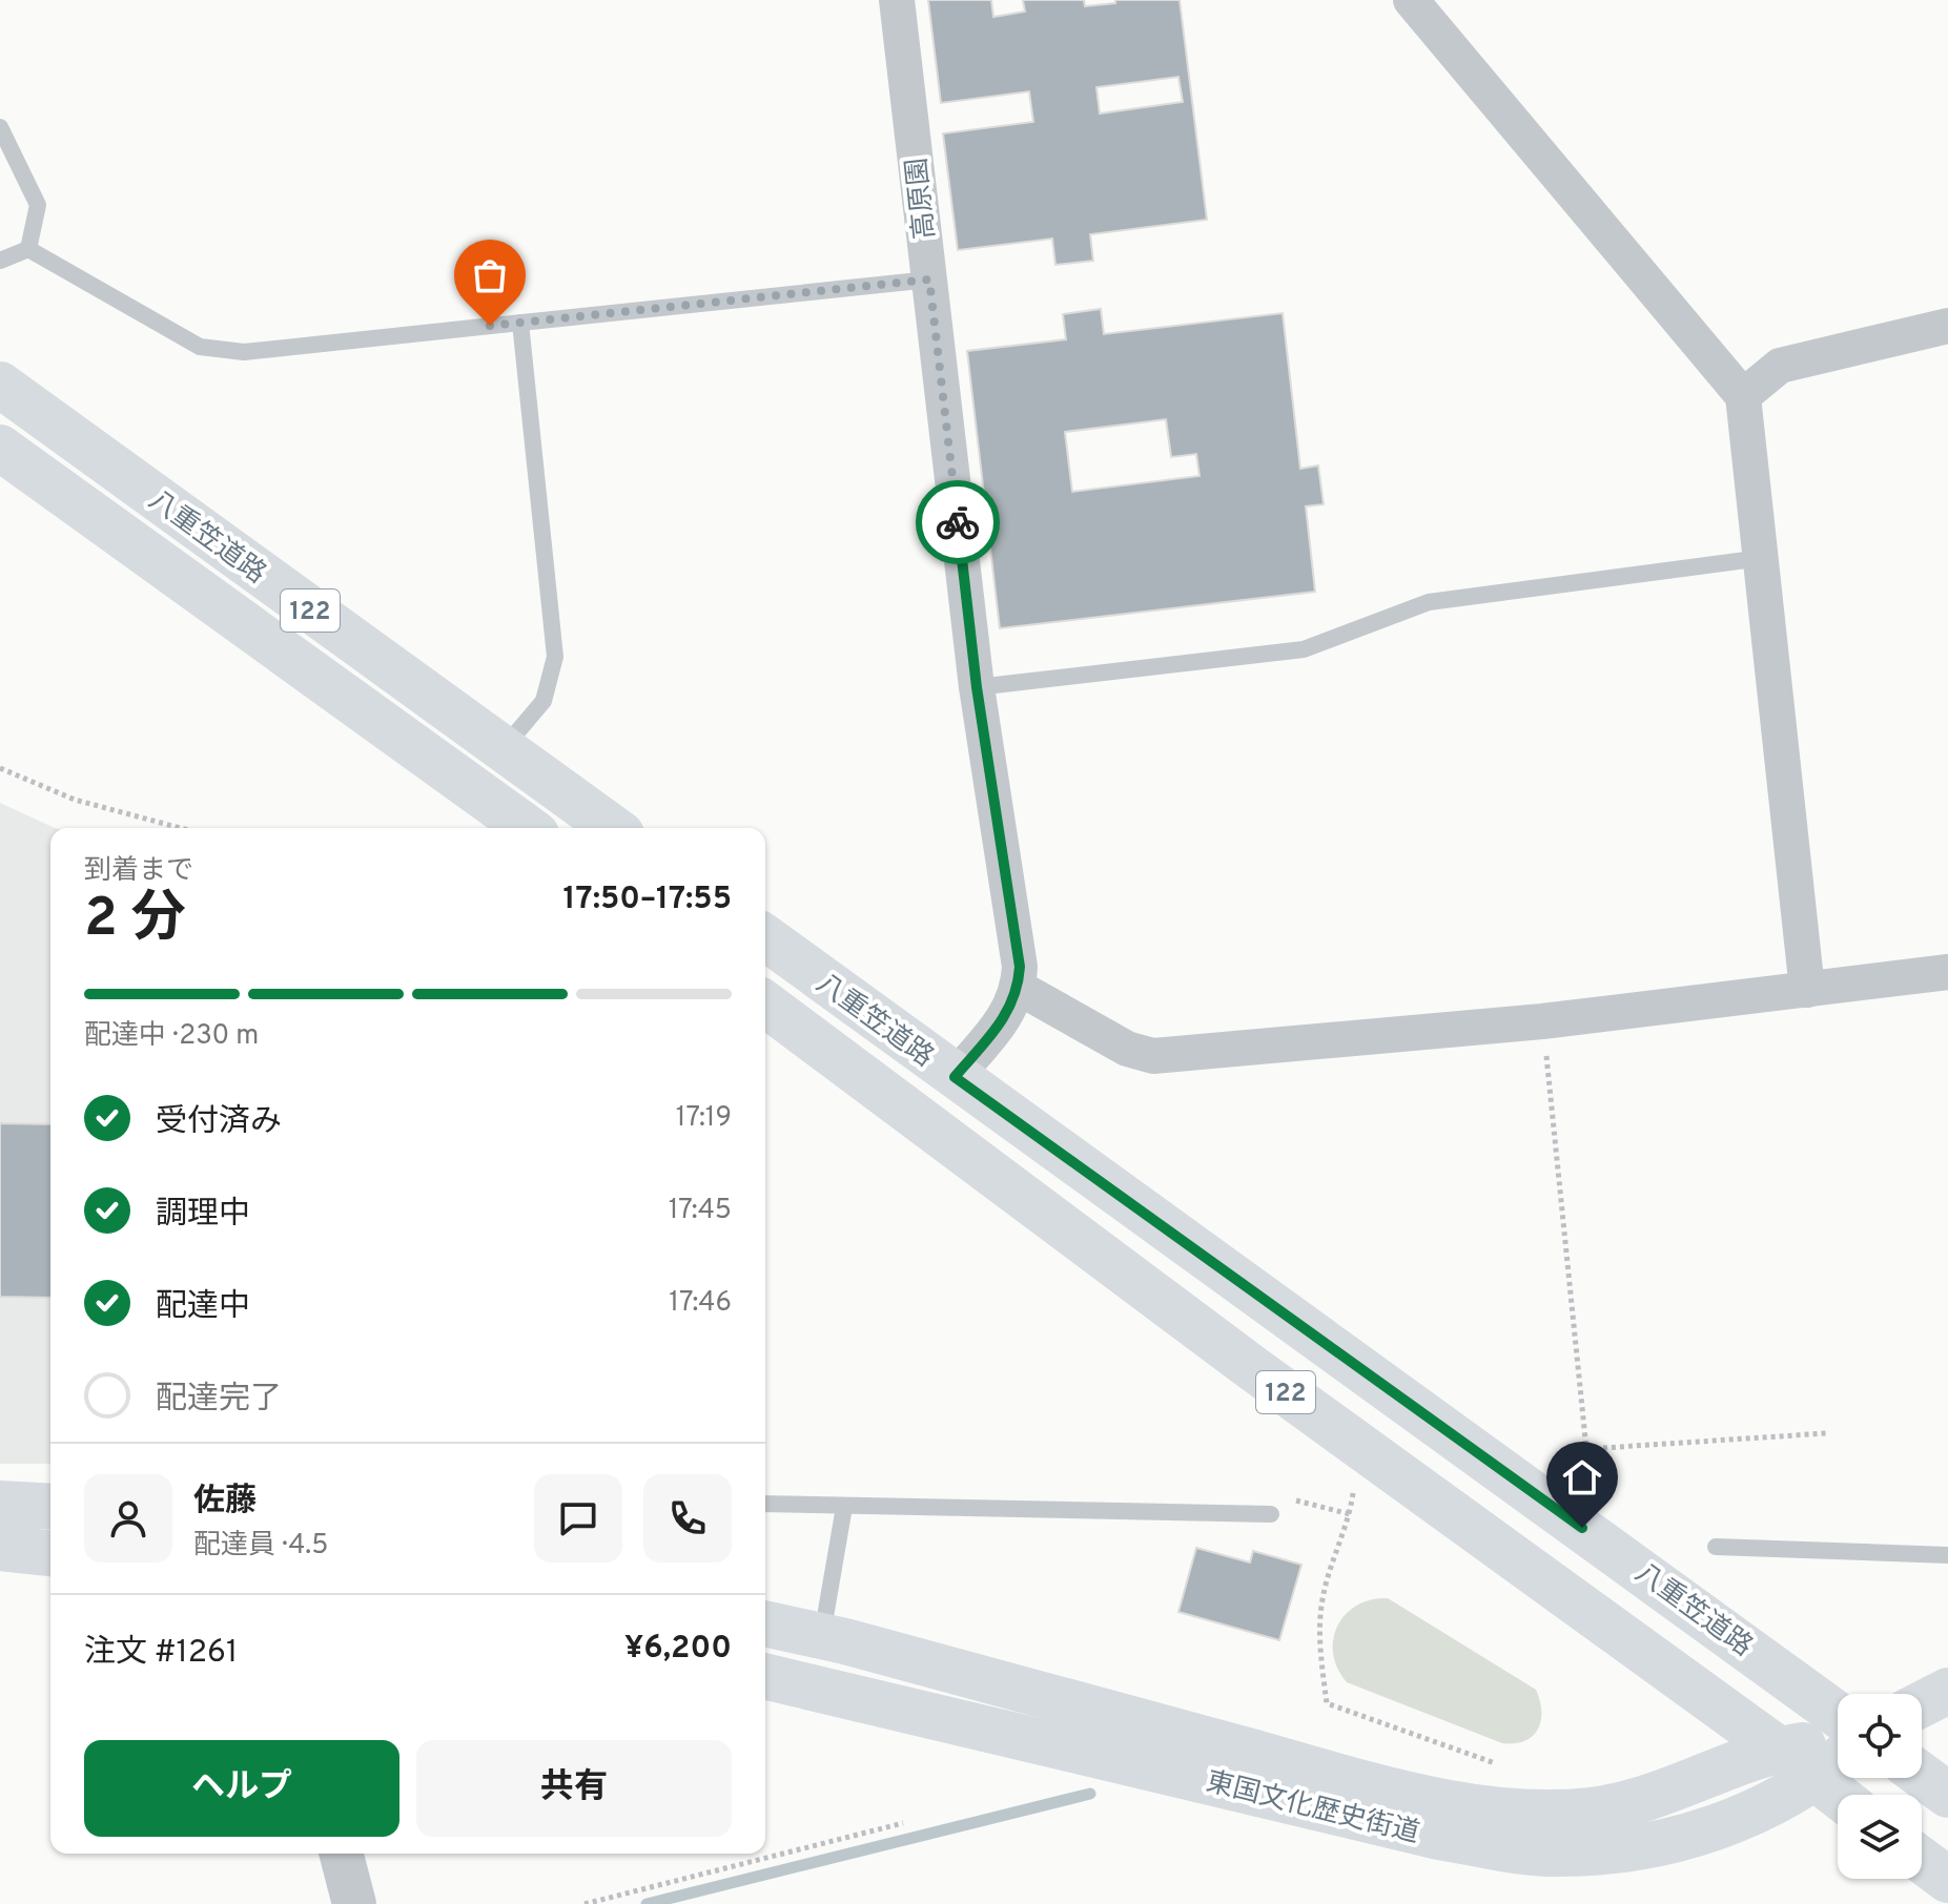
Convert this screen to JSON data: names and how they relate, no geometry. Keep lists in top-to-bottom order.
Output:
{
  "streets": {
    "main road": ["八重笠道路", "122", "東国文化歴史街道"],
    "street": ["高原園"]
  },
  "crossings": [
    ["高原園", "八重笠道路"],
    ["八重笠道路", "122"],
    ["八重笠道路", "東国文化歴史街道"],
    ["122", "東国文化歴史街道"]
  ],
  "page": {
    "heading": ["2 分", "到着まで", "17:50–17:55"],
    "panel": [
      "佐藤",
      "配達員 · 4.5",
      "注文 #1261",
      "¥6,200"
    ],
    "bar": "配達中 · 230 m",
    "list": [
      ["受付済み", "17:19"],
      ["調理中", "17:45"],
      ["配達中", "17:46"],
      "配達完了"
    ],
    "buttons": ["ヘルプ", "共有"]
  }
}
